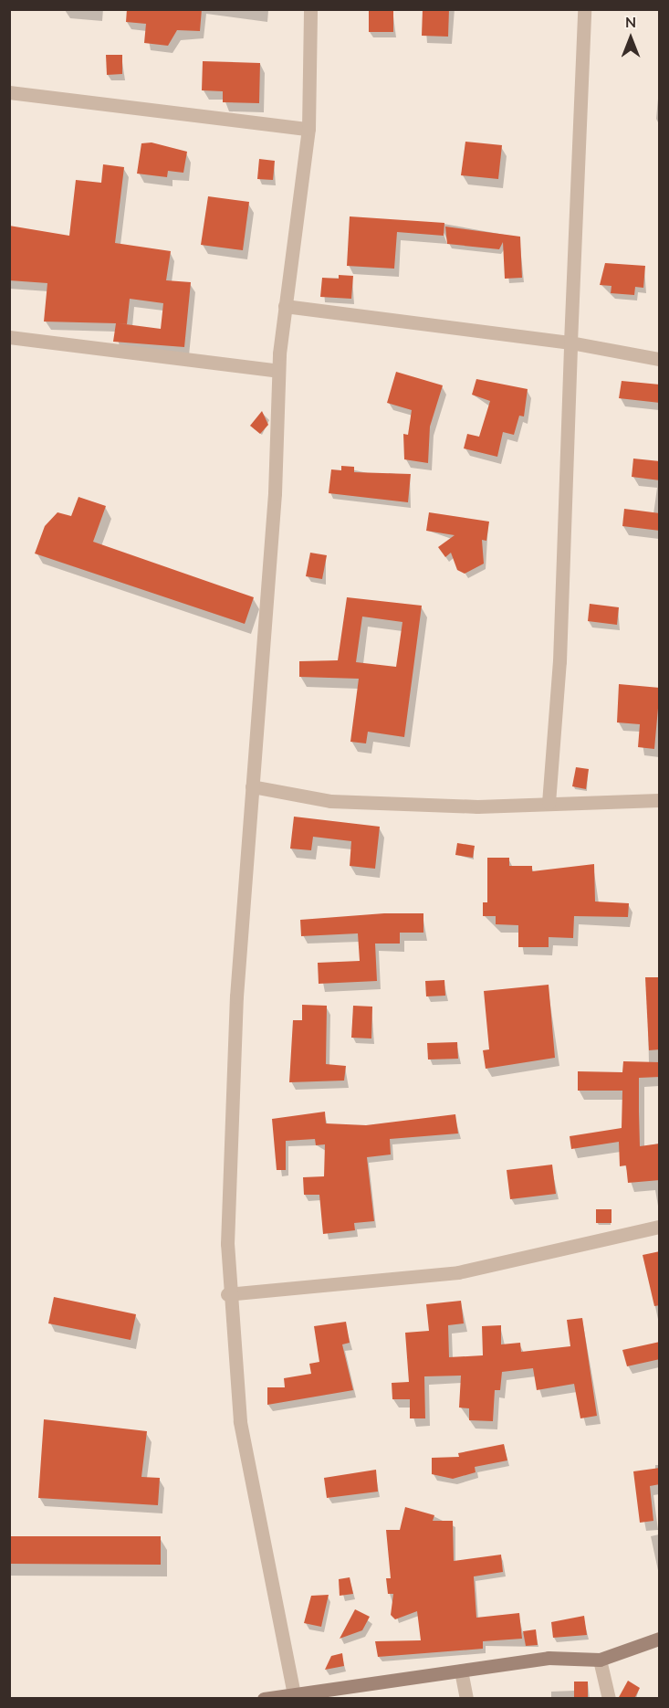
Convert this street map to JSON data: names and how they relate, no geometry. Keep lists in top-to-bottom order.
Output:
{
  "north": "top"
}
